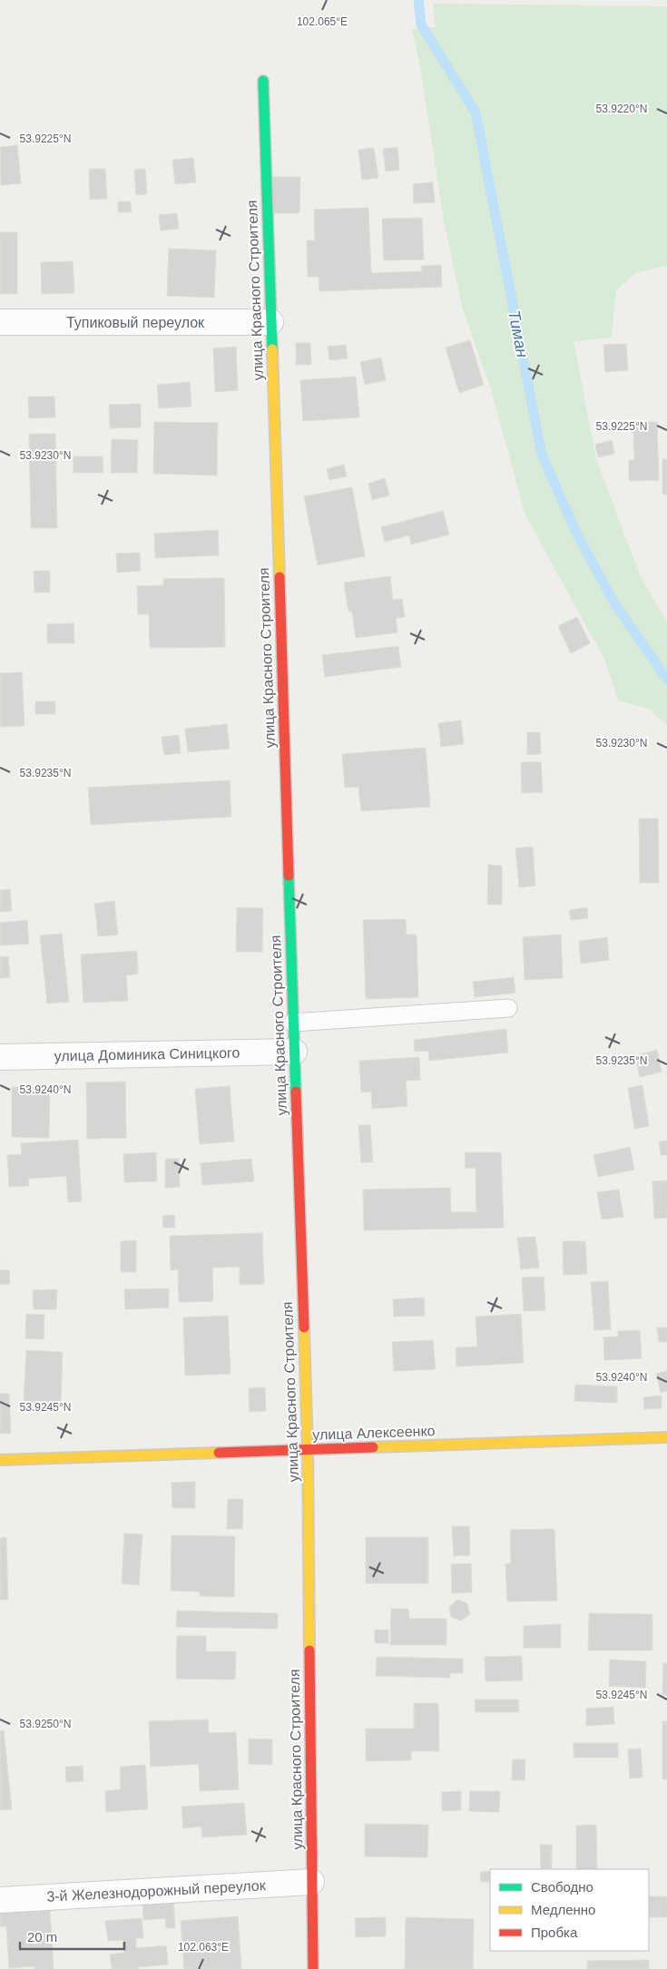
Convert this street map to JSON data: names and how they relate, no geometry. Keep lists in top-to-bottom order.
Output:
{
  "streets": {
    "street": [
      "улица Красного Строителя",
      "Тупиковый переулок",
      "улица Доминика Синицкого",
      "улица Алексеенко",
      "3-й Железнодорожный переулок"
    ]
  },
  "crossings": [
    ["улица Красного Строителя", "Тупиковый переулок"],
    ["улица Красного Строителя", "улица Доминика Синицкого"],
    ["улица Красного Строителя", "улица Алексеенко"],
    ["улица Красного Строителя", "3-й Железнодорожный переулок"]
  ],
  "water": ["Тиман"],
  "legend": ["Свободно", "Медленно", "Пробка"],
  "scale_bar": "20 m",
  "coordinates": [
    "102.065°E",
    "53.9220°N",
    "53.9225°N",
    "53.9230°N",
    "53.9235°N",
    "53.9240°N",
    "53.9245°N",
    "53.9250°N",
    "102.063°E"
  ]
}
